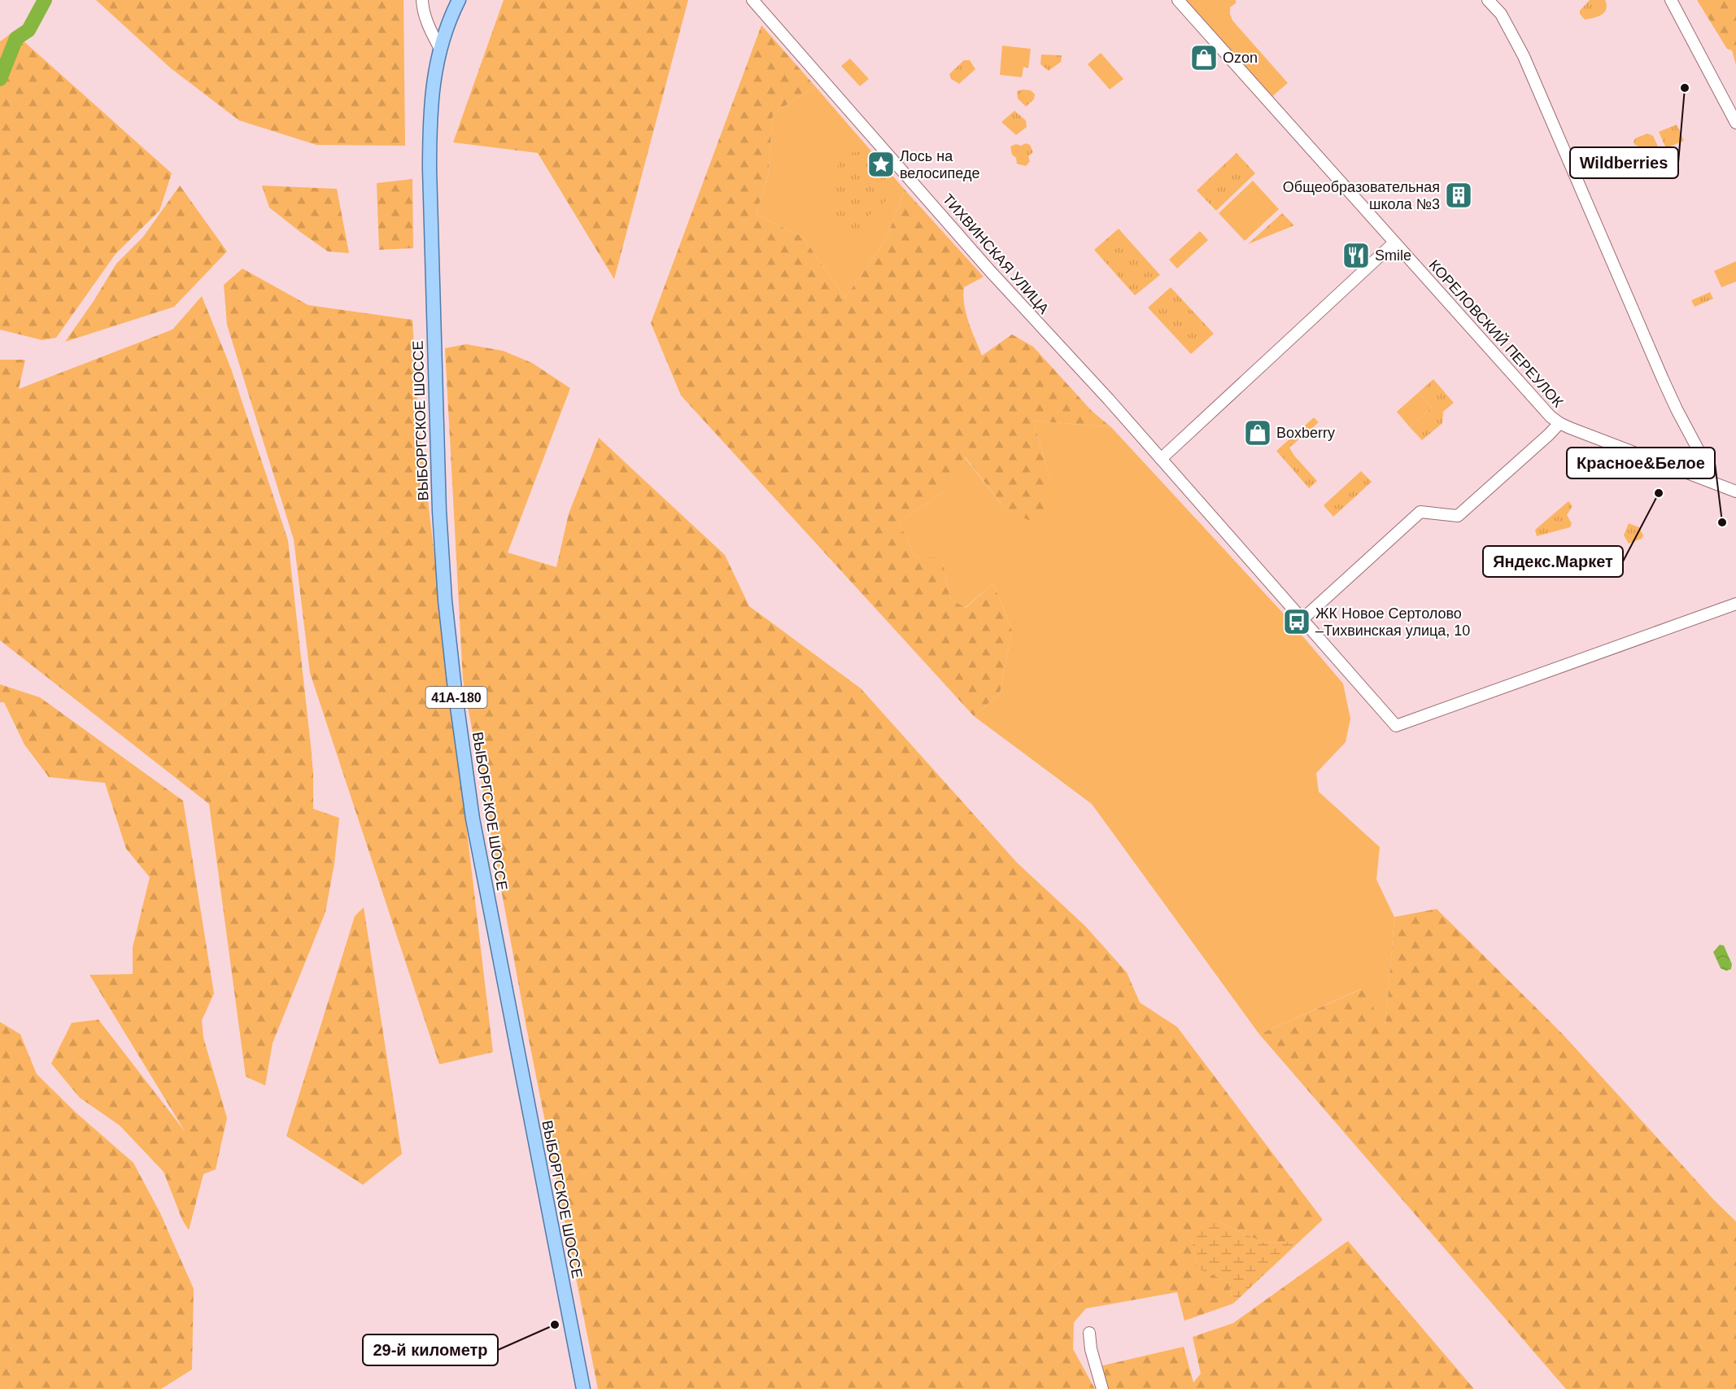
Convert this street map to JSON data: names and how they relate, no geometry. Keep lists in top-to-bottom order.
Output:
{
  "streets": {
    "main road": ["ВЫБОРГСКОЕ ШОССЕ", "41А-180"],
    "street": ["ТИХВИНСКАЯ УЛИЦА", "КОРЕЛОВСКИЙ ПЕРЕУЛОК"]
  },
  "places": {
    "shop": ["Ozon", "Boxberry"],
    "other": [
      "Wildberries",
      "Яндекс.Маркет",
      "Красное&Белое",
      "29-й километр"
    ],
    "place": ["Лось на велосипеде"],
    "building": ["Общеобразовательная школа №3"],
    "restaurant": ["Smile"],
    "bus stop": ["ЖК Новое Сертолово –Тихвинская улица, 10"]
  }
}
